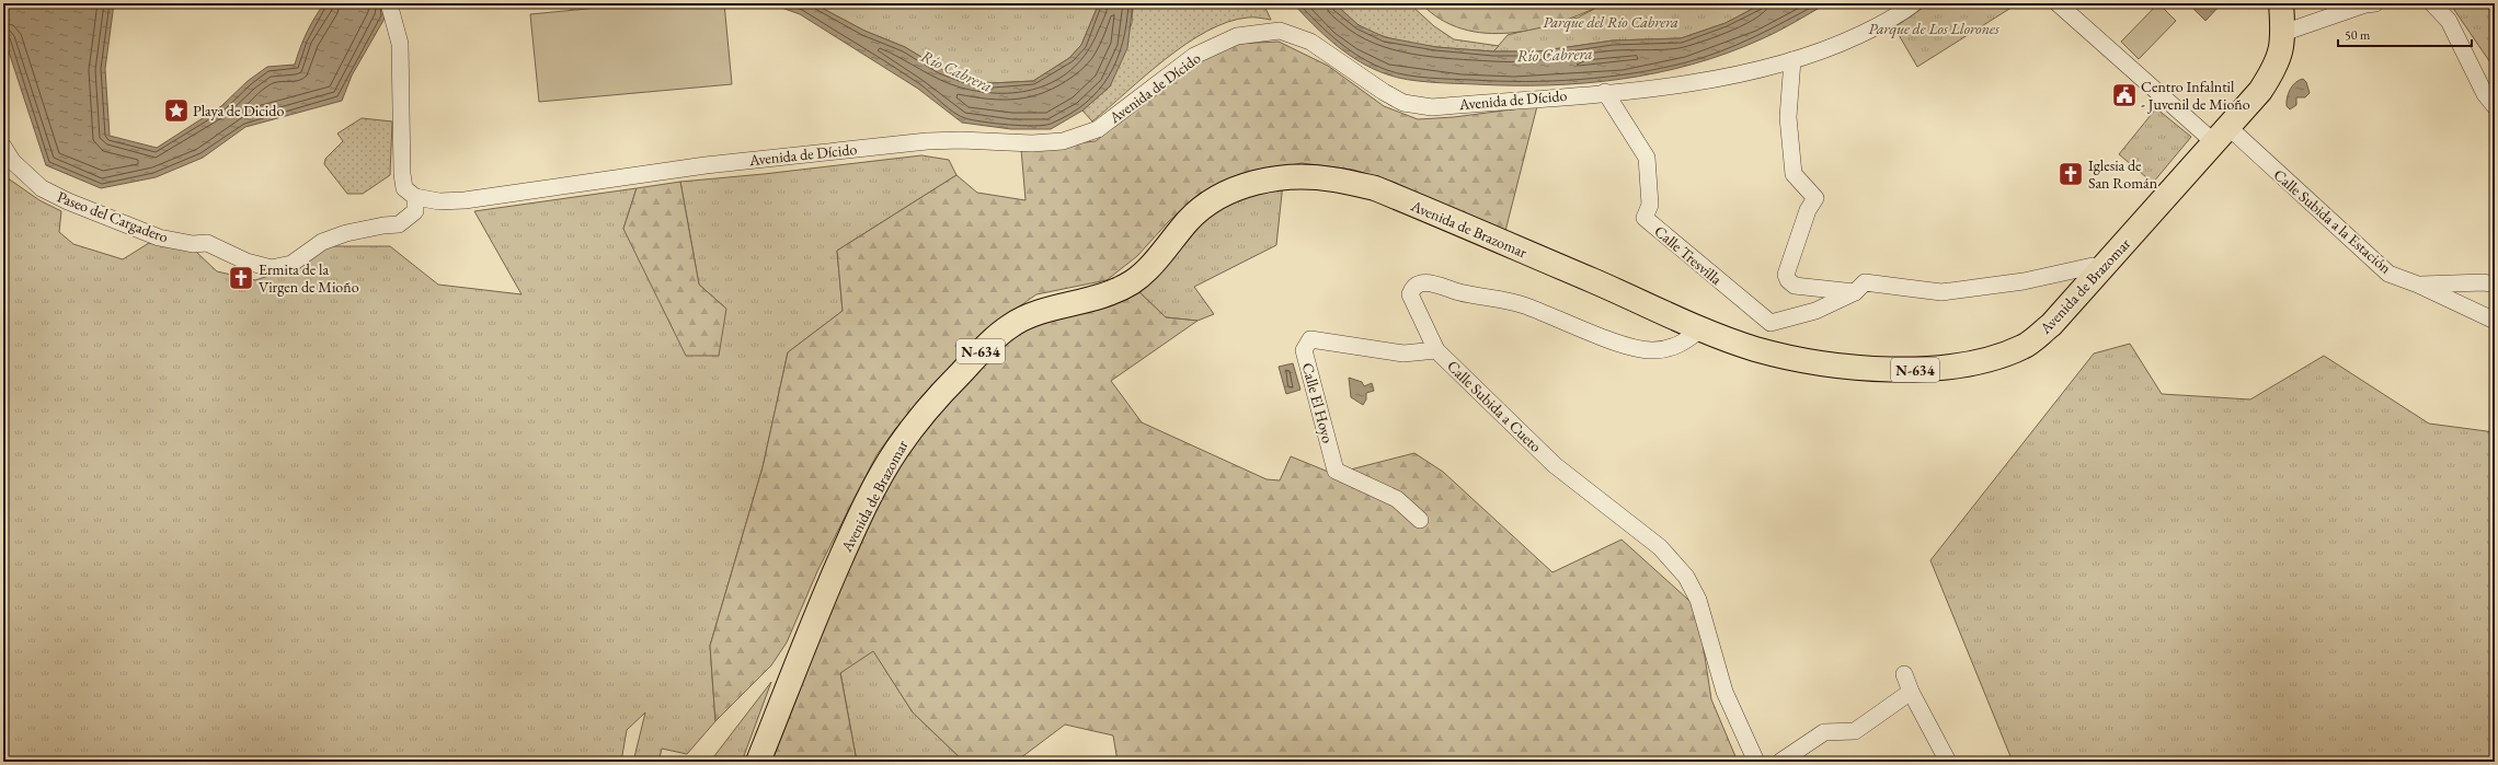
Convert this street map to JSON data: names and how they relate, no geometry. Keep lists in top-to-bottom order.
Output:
{
  "streets": {
    "highway": ["Avenida de Brazomar", "N-634"],
    "street": [
      "Avenida de Dícido",
      "Paseo del Cargadero",
      "Calle Subida a la Estación",
      "Calle Tresvilla",
      "Calle El Hoyo",
      "Calle Subida a Cueto"
    ]
  },
  "crossings": [
    ["Avenida de Dícido", "Paseo del Cargadero"],
    ["Avenida de Dícido", "Calle Tresvilla"],
    ["Calle Subida a la Estación", "Avenida de Brazomar"],
    ["Avenida de Brazomar", "Calle Tresvilla"],
    ["Avenida de Brazomar", "Calle Subida a Cueto"],
    ["Calle El Hoyo", "Calle Subida a Cueto"]
  ],
  "water": ["Río Cabrera"],
  "parks": ["Parque del Río Cabrera", "Parque de Los Llorones"],
  "places": {
    "public building": ["Centro Infalntil - Juvenil de Mioño"],
    "place": ["Playa de Dicido"],
    "church": ["Iglesia de San Román", "Ermita de la Virgen de Mioño"]
  },
  "scale_bar": "50 m"
}
